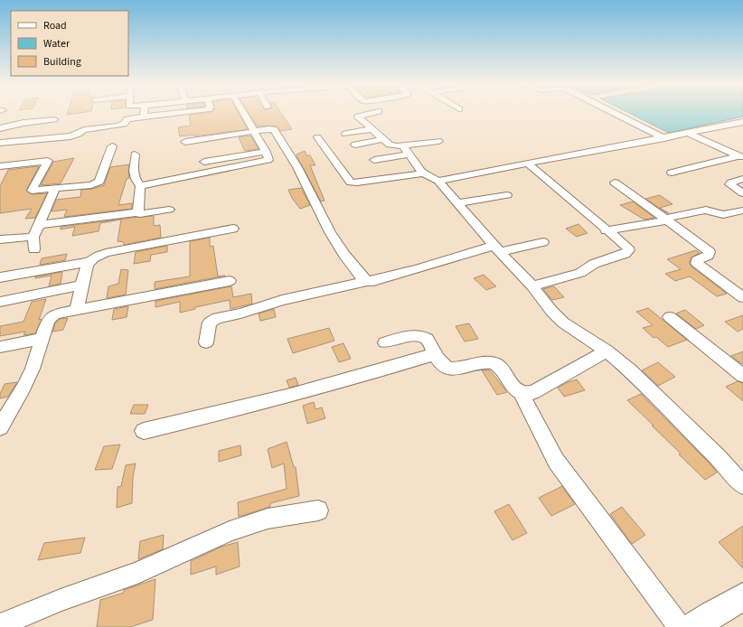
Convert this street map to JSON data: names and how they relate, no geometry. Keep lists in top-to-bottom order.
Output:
{
  "legend": ["Road", "Water", "Building"]
}
